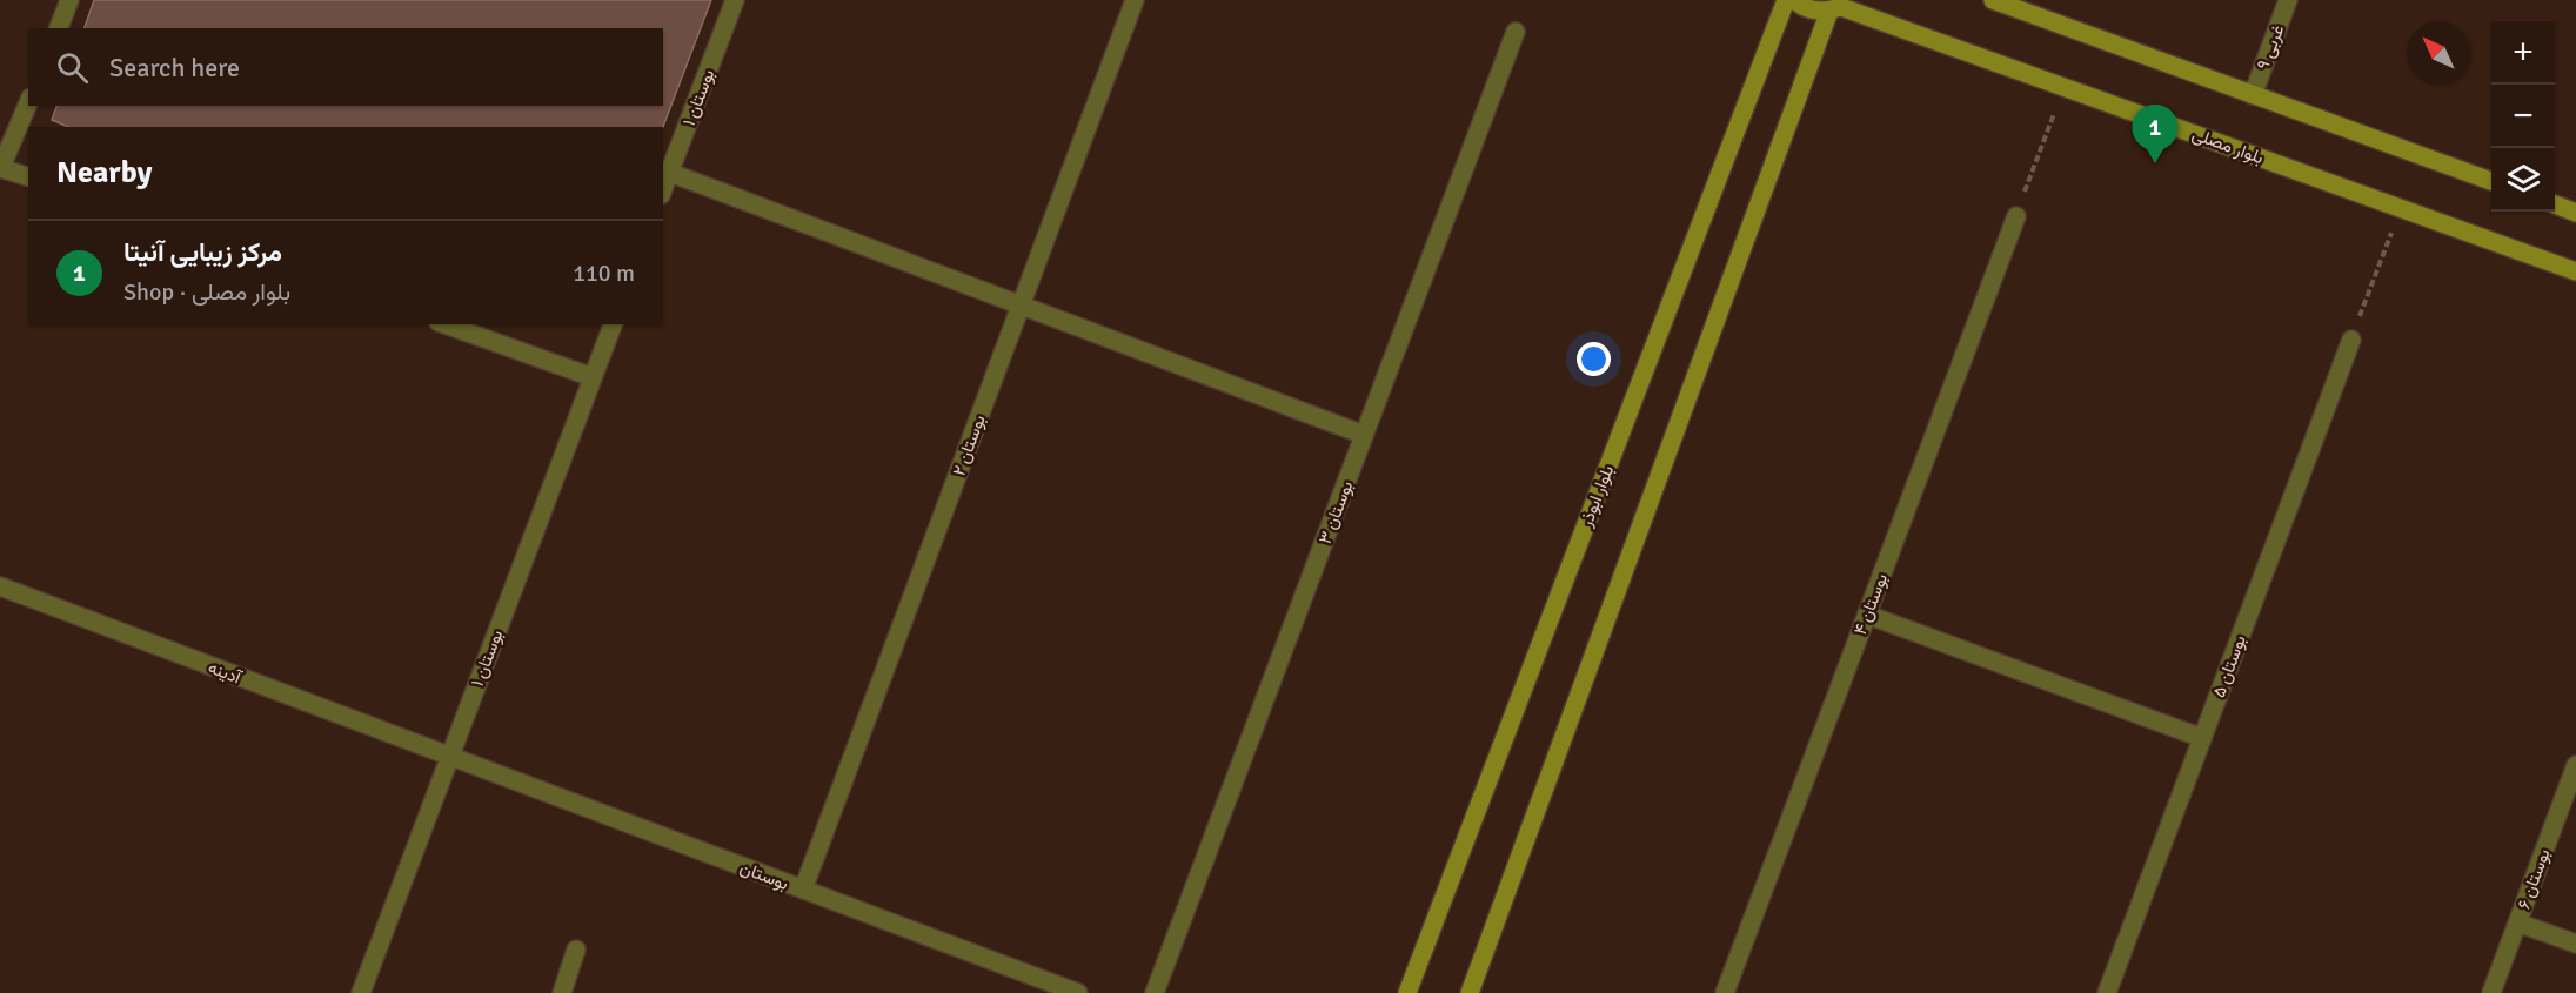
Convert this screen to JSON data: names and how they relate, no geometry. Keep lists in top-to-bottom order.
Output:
{
  "streets": {
    "main road": ["بلوار مصلی", "بلوار ابوذر"],
    "street": [
      "۹ غربی",
      "بوستان ۱",
      "بوستان ۲",
      "بوستان ۳",
      "بوستان ۴",
      "بوستان ۵",
      "آدینه",
      "بوستان",
      "بوستان ۶"
    ]
  },
  "crossings": [
    ["بوستان ۱", "آدینه"],
    ["بوستان ۱", "بوستان"],
    ["بوستان ۲", "بوستان"],
    ["آدینه", "بوستان"]
  ],
  "north": "top left",
  "page": {
    "map_buttons": ["+", "−"],
    "search": "Search here",
    "pins": "1",
    "heading": "Nearby",
    "list": [
      {
        "mark": "1",
        "name": "مرکز زیبایی آنیتا",
        "note": "Shop · بلوار مصلی",
        "value": "110 m"
      }
    ]
  }
}
